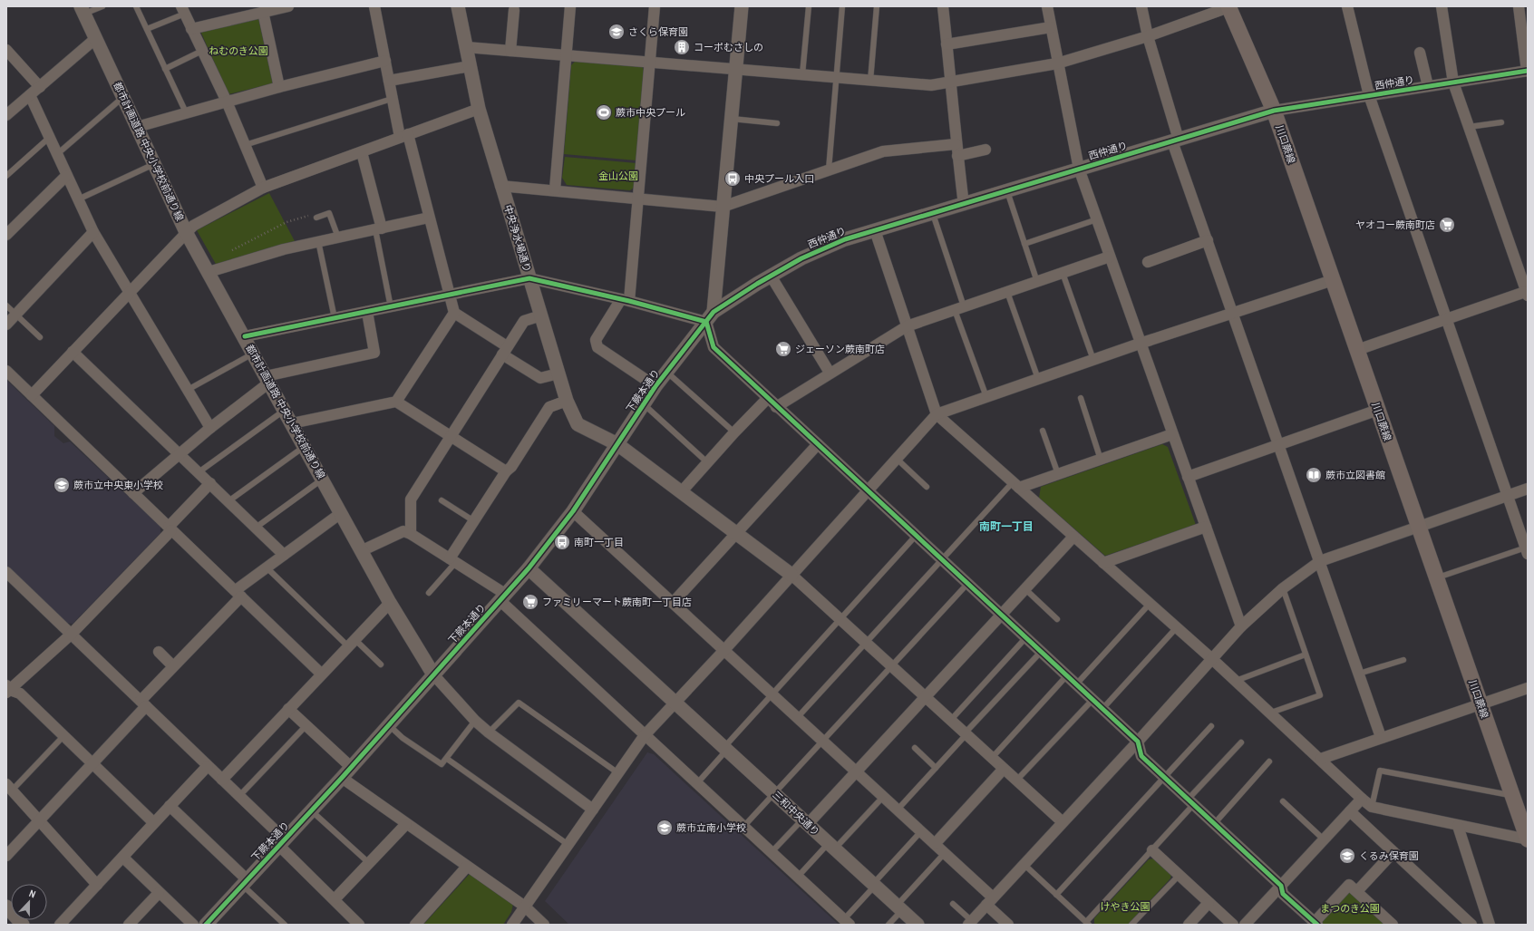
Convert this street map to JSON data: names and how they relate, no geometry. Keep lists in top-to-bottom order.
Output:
{
  "streets": {
    "main road": ["川口蕨線"],
    "street": [
      "西仲通り",
      "都市計画道路 中央小学校前通り線",
      "中央浄水場通り",
      "下蕨本通り",
      "三和中央通り"
    ]
  },
  "crossings": [
    ["西仲通り", "川口蕨線"],
    ["西仲通り", "下蕨本通り"],
    ["都市計画道路 中央小学校前通り線", "下蕨本通り"],
    ["中央浄水場通り", "下蕨本通り"],
    ["下蕨本通り", "三和中央通り"]
  ],
  "districts": ["南町一丁目"],
  "parks": [
    "ねむのき公園",
    "金山公園",
    "けやき公園",
    "まつのき公園"
  ],
  "places": {
    "school or university": [
      "さくら保育園",
      "蕨市立中央東小学校",
      "蕨市立南小学校",
      "くるみ保育園"
    ],
    "building": ["コーポむさしの"],
    "sports": ["蕨市中央プール"],
    "bus stop": ["中央プール入口", "南町一丁目"],
    "supermarket": ["ヤオコー蕨南町店", "ジェーソン蕨南町店", "ファミリーマート蕨南町一丁目店"],
    "library": ["蕨市立図書館"]
  },
  "north": "top"
}
